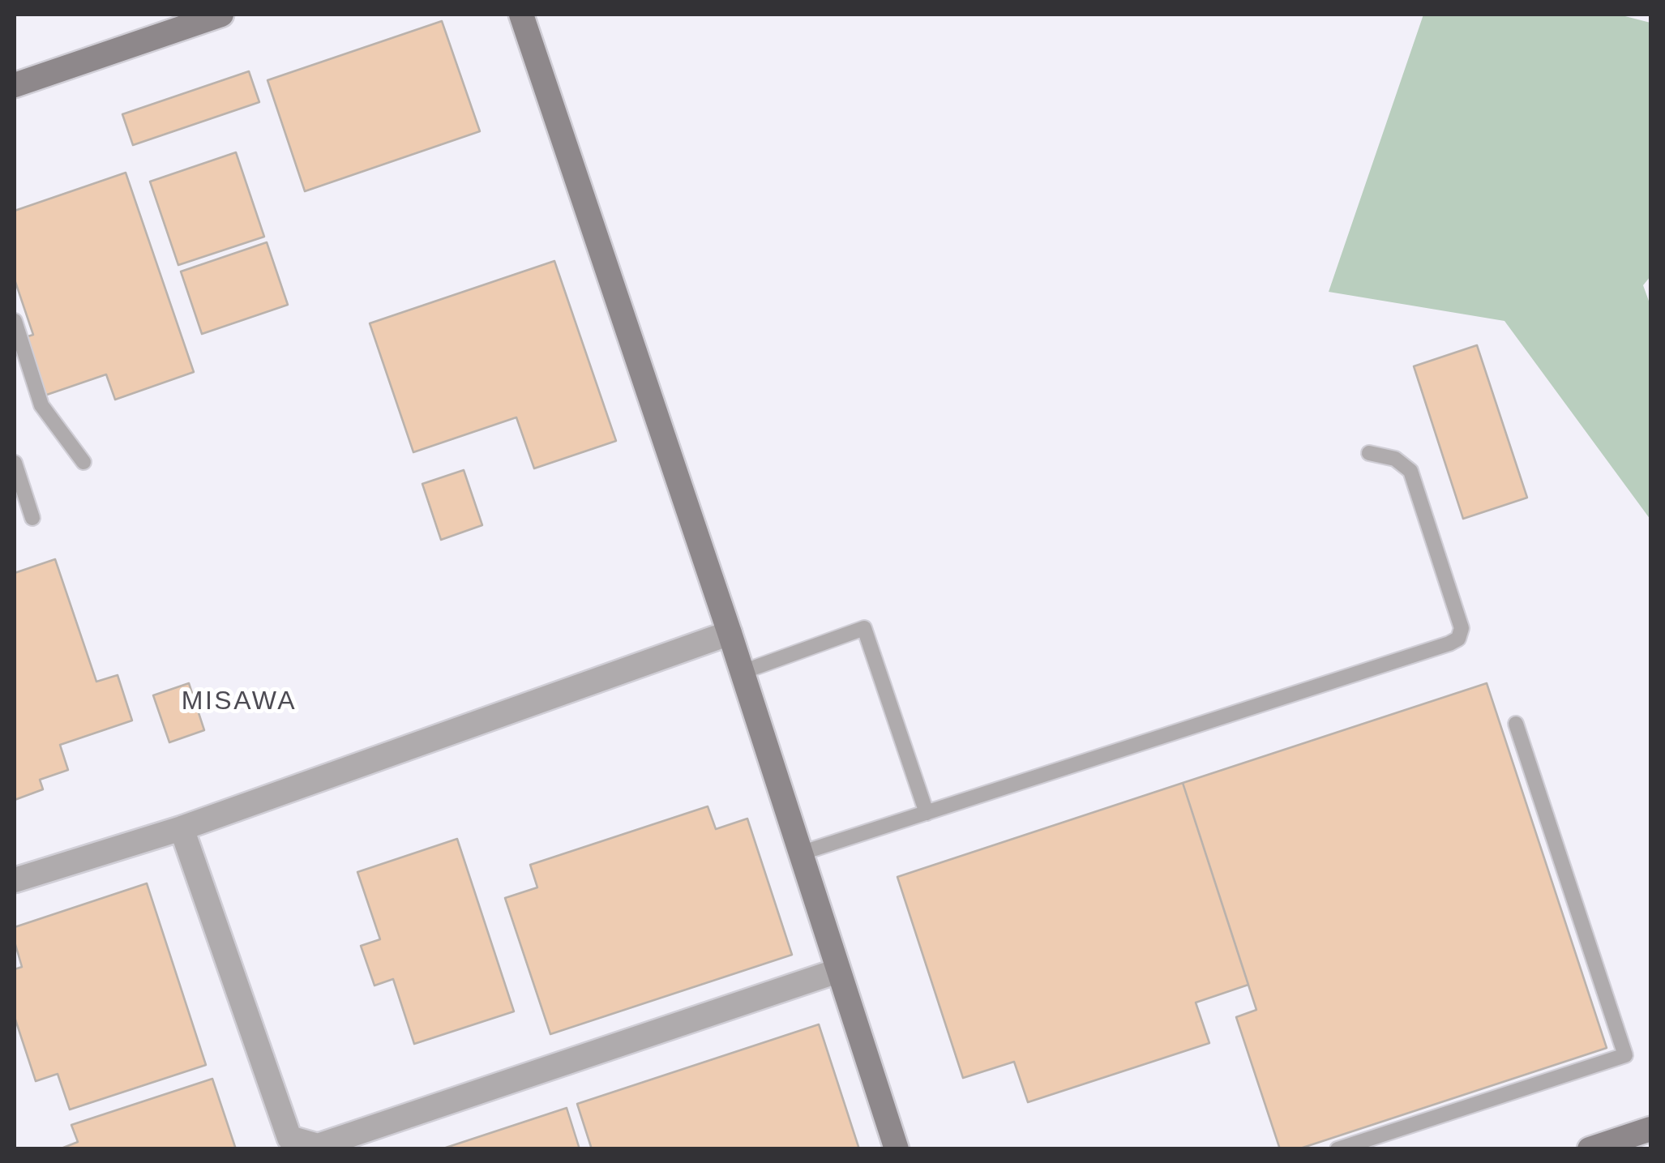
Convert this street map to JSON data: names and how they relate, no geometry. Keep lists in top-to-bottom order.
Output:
{
  "districts": ["MISAWA"]
}
